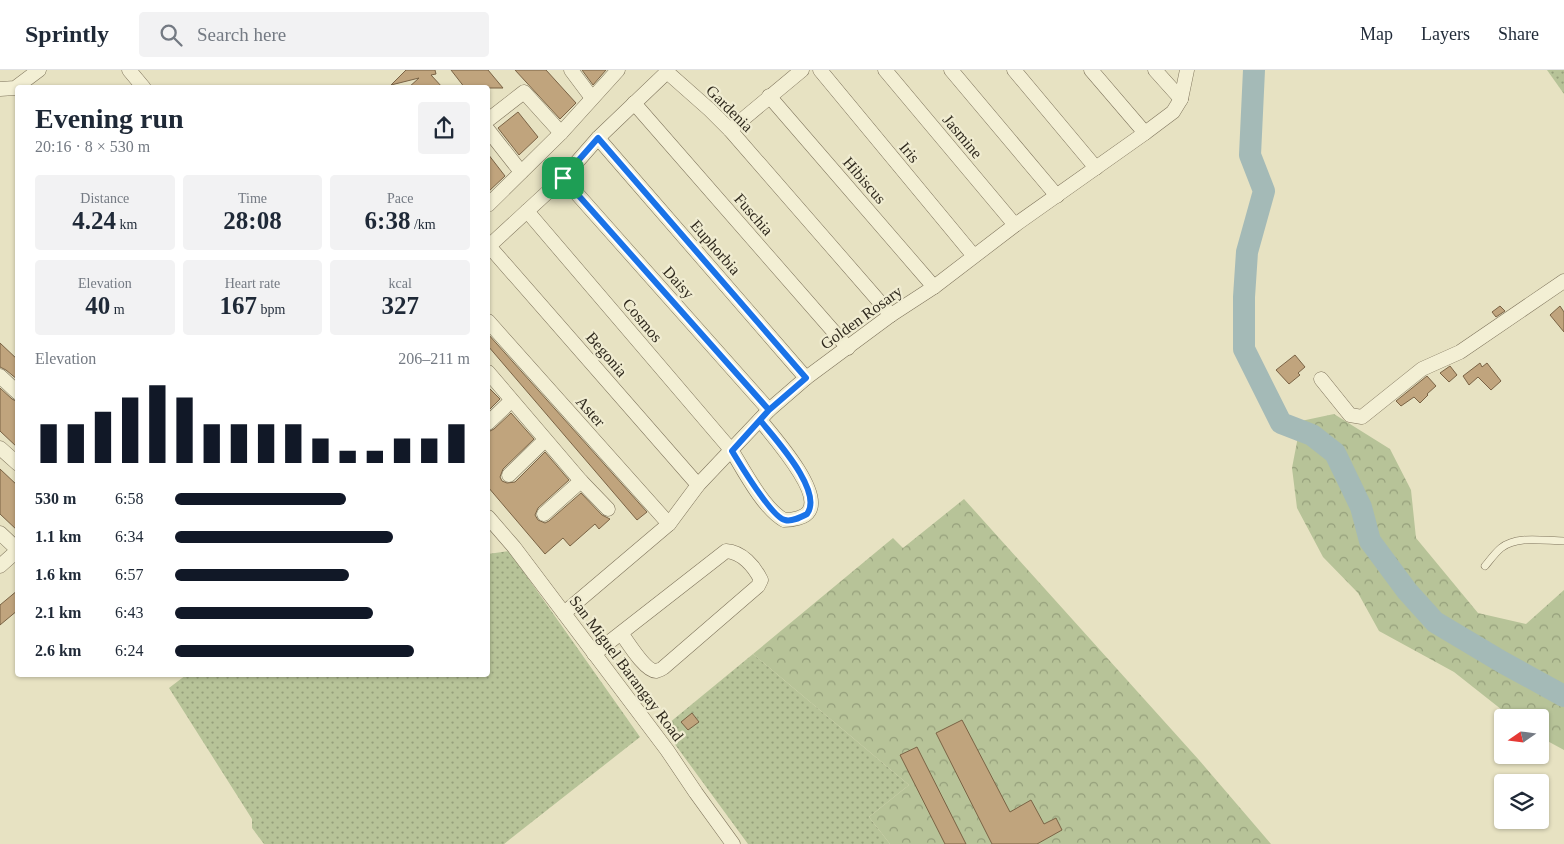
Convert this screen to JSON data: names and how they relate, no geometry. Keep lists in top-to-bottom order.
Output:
{
  "streets": {
    "street": [
      "Gardenia",
      "Jasmine",
      "Iris",
      "Hibiscus",
      "Fuschia",
      "Euphorbia",
      "Daisy",
      "Golden Rosary",
      "Cosmos",
      "Begonia",
      "Aster",
      "San Miguel Barangay Road"
    ]
  },
  "crossings": [
    ["Gardenia", "Fuschia"],
    ["Gardenia", "Euphorbia"],
    ["Gardenia", "Daisy"],
    ["Gardenia", "Golden Rosary"],
    ["Gardenia", "Cosmos"],
    ["Jasmine", "Golden Rosary"],
    ["Iris", "Golden Rosary"],
    ["Hibiscus", "Golden Rosary"],
    ["Fuschia", "Golden Rosary"],
    ["Euphorbia", "Golden Rosary"],
    ["Daisy", "Golden Rosary"],
    ["Daisy", "Cosmos"],
    ["Golden Rosary", "Cosmos"],
    ["Golden Rosary", "Begonia"],
    ["Golden Rosary", "Aster"],
    ["Golden Rosary", "San Miguel Barangay Road"]
  ],
  "north": "left",
  "page": {
    "header": "Sprintly",
    "search": "Search here",
    "nav": ["Map", "Layers", "Share"],
    "heading": ["Evening run", "20:16 · 8 × 530 m"],
    "stats": [
      ["Distance", "4.24 km"],
      ["Time", "28:08"],
      ["Pace", "6:38 /km"],
      ["Elevation", "40 m"],
      ["Heart rate", "167 bpm"],
      ["kcal", "327"]
    ],
    "chart": ["Elevation", "206–211 m"],
    "list": [
      {
        "name": "530 m",
        "note": "6:58"
      },
      {
        "name": "1.1 km",
        "note": "6:34"
      },
      {
        "name": "1.6 km",
        "note": "6:57"
      },
      {
        "name": "2.1 km",
        "note": "6:43"
      },
      {
        "name": "2.6 km",
        "note": "6:24"
      }
    ]
  }
}
